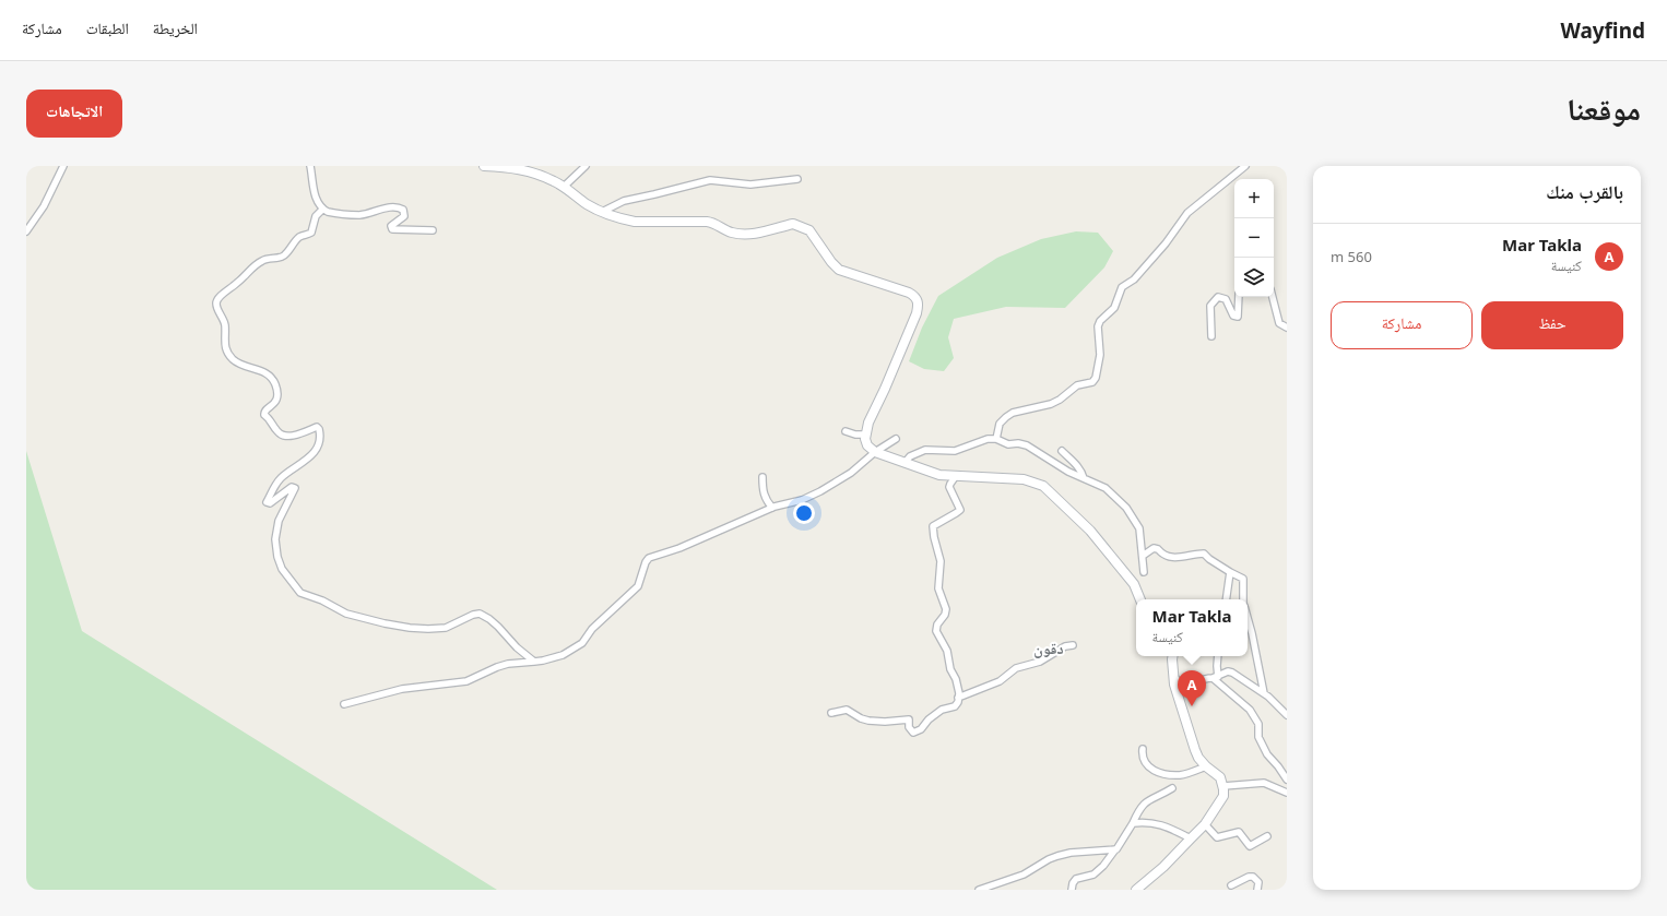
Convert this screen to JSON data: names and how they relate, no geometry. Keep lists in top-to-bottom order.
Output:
{
  "districts": ["دقون"],
  "page": {
    "header": "Wayfind",
    "nav": ["الخريطة", "الطبقات", "مشاركة"],
    "title": "موقعنا",
    "buttons": [
      "الاتجاهات",
      ["حفظ", "مشاركة"]
    ],
    "heading": "بالقرب منك",
    "map_buttons": ["+", "−"],
    "list": [
      {
        "mark": "A",
        "name": "Mar Takla",
        "note": "كنيسة",
        "value": "560 m"
      }
    ],
    "popup": ["Mar Takla", "كنيسة"],
    "pins": "A"
  }
}
